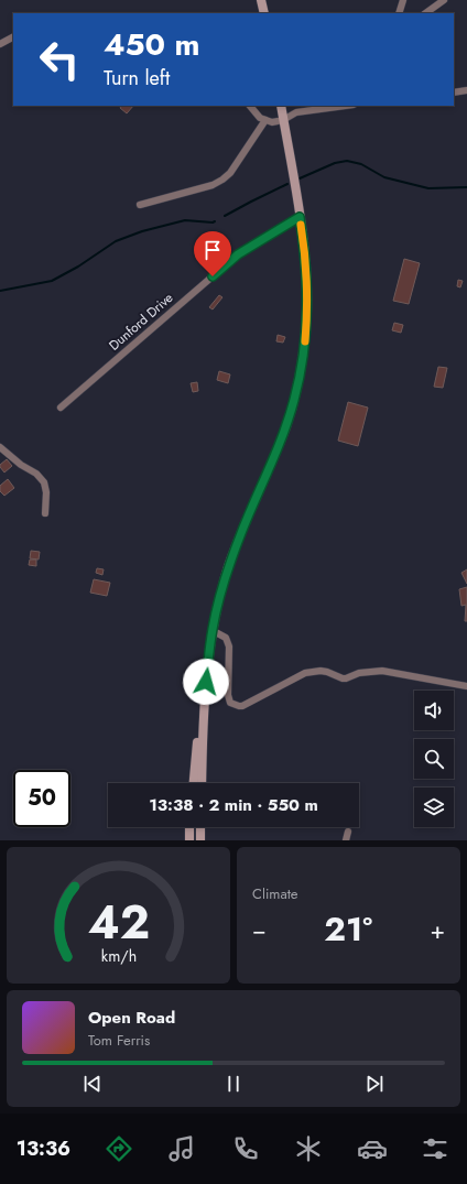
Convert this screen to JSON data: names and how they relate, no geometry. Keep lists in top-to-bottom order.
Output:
{
  "streets": {
    "street": ["Dunford Drive"]
  },
  "page": {
    "turn": ["450 m", "Turn left"],
    "limit": "50",
    "trip": "13:38 · 2 min · 550 m",
    "tile": "Climate",
    "heat": ["−", "21°", "+"],
    "song": ["Open Road", "Tom Ferris"],
    "tabs": "13:36",
    "gauge": ["42", "km/h"]
  }
}
